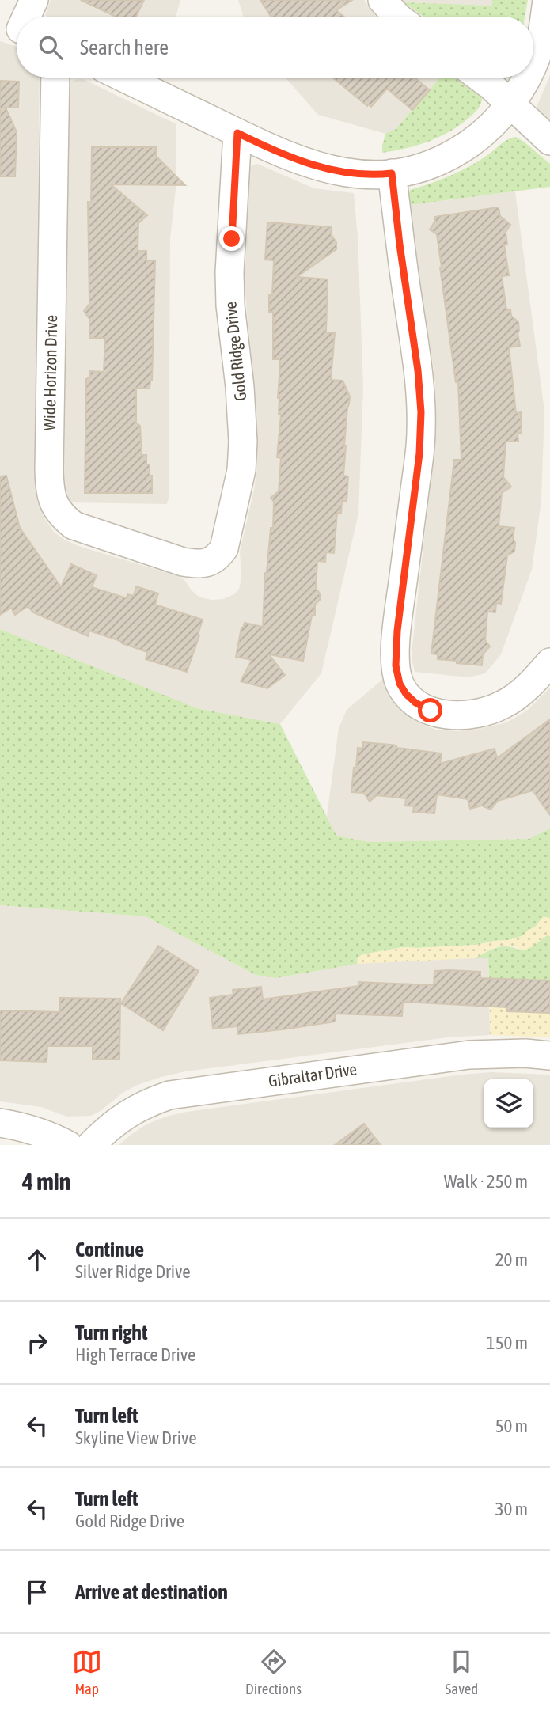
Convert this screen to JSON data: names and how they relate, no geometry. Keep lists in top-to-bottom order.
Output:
{
  "streets": {
    "street": ["Gold Ridge Drive", "Wide Horizon Drive", "Gibraltar Drive"]
  },
  "crossings": [
    ["Gold Ridge Drive", "Wide Horizon Drive"]
  ],
  "page": {
    "search": "Search here",
    "heading": ["4 min", "Walk · 250 m"],
    "list": [
      ["Continue", "Silver Ridge Drive", "20 m"],
      ["Turn right", "High Terrace Drive", "150 m"],
      ["Turn left", "Skyline View Drive", "50 m"],
      ["Turn left", "Gold Ridge Drive", "30 m"],
      "Arrive at destination"
    ],
    "nav": ["Map", "Directions", "Saved"]
  }
}
